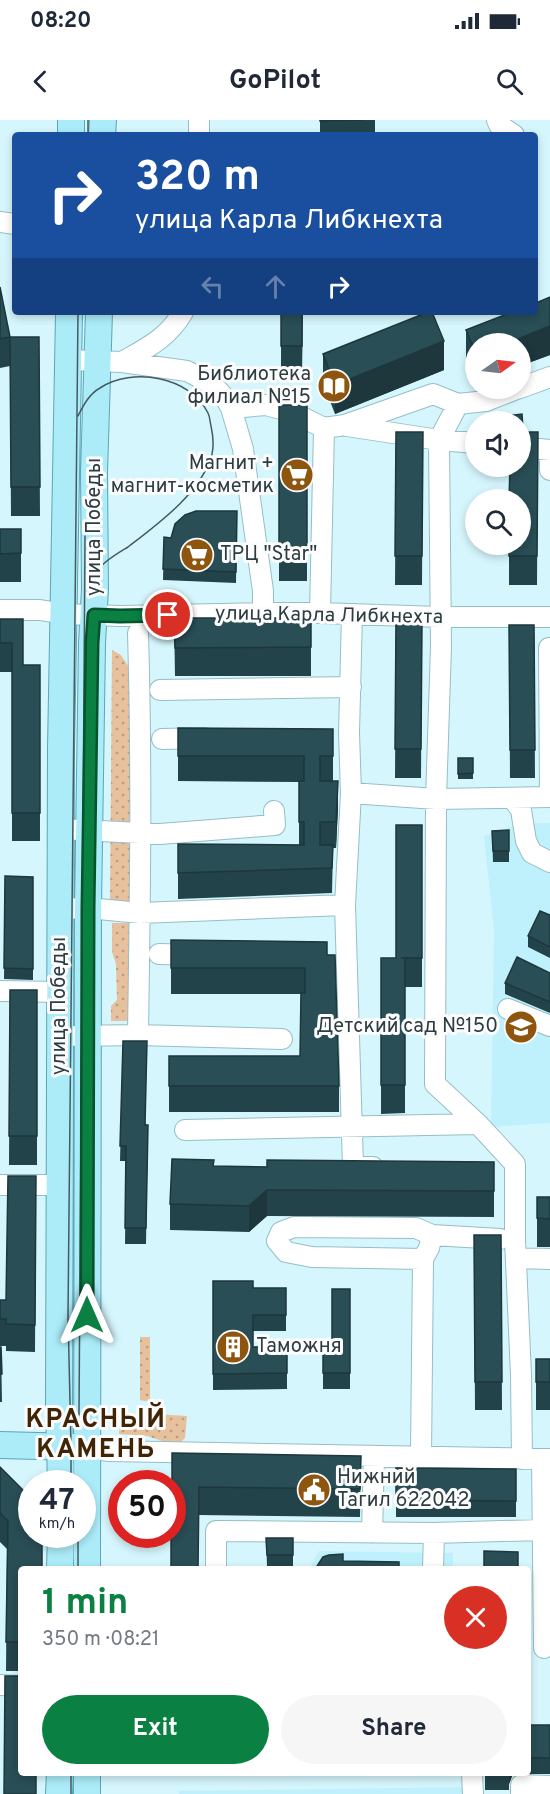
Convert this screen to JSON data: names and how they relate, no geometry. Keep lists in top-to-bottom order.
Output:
{
  "streets": {
    "main road": ["улица Победы"],
    "street": ["улица Карла Либкнехта"]
  },
  "crossings": [
    ["улица Победы", "улица Карла Либкнехта"]
  ],
  "districts": ["КРАСНЫЙ КАМЕНЬ"],
  "places": {
    "library": ["Библиотека филиал №15"],
    "supermarket": ["Магнит + магнит-косметик", "ТРЦ \"Star\""],
    "school or university": ["Детский сад №150"],
    "building": ["Таможня"],
    "public building": ["Нижний Тагил 622042"]
  },
  "north": "right",
  "page": {
    "status": "08:20",
    "header": "GoPilot",
    "turn": ["320 m", "улица Карла Либкнехта"],
    "speed": "47 km/h",
    "limit": "50",
    "heading": ["1 min", "350 m · 08:21"],
    "buttons": ["Exit", "Share"]
  }
}
